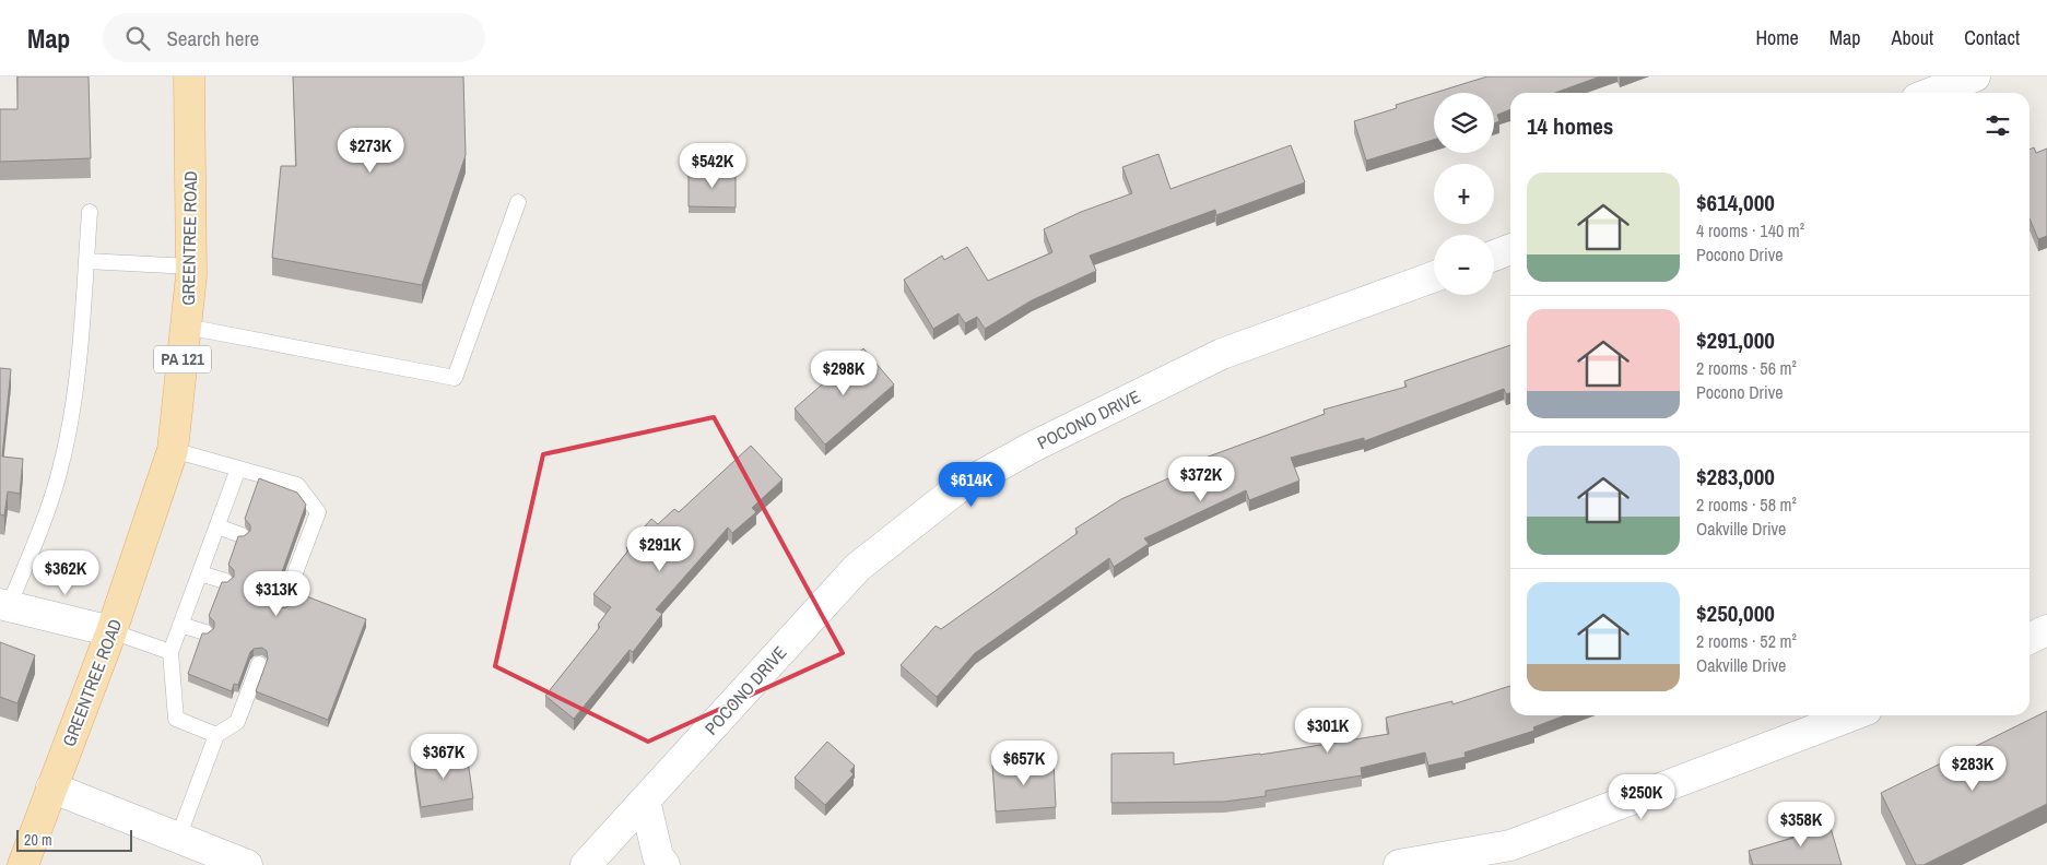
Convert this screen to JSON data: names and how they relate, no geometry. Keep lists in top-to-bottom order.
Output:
{
  "streets": {
    "main road": ["GREENTREE ROAD", "PA 121"],
    "street": ["POCONO DRIVE"]
  },
  "scale_bar": "20 m",
  "page": {
    "header": "Map",
    "search": "Search here",
    "nav": [
      "Home",
      "Map",
      "About",
      "Contact"
    ],
    "map_buttons": ["+", "−"],
    "heading": "14 homes",
    "price": [
      "$273K",
      "$542K",
      "$298K",
      "$372K",
      "$614K",
      "$291K",
      "$362K",
      "$313K",
      "$301K",
      "$367K",
      "$657K",
      "$283K",
      "$250K",
      "$358K"
    ],
    "list": [
      {
        "name": "$614,000",
        "note": "4 rooms · 140 m² · Pocono Drive"
      },
      {
        "name": "$291,000",
        "note": "2 rooms · 56 m² · Pocono Drive"
      },
      {
        "name": "$283,000",
        "note": "2 rooms · 58 m² · Oakville Drive"
      },
      {
        "name": "$250,000",
        "note": "2 rooms · 52 m² · Oakville Drive"
      }
    ],
    "scale": "20 m"
  }
}
